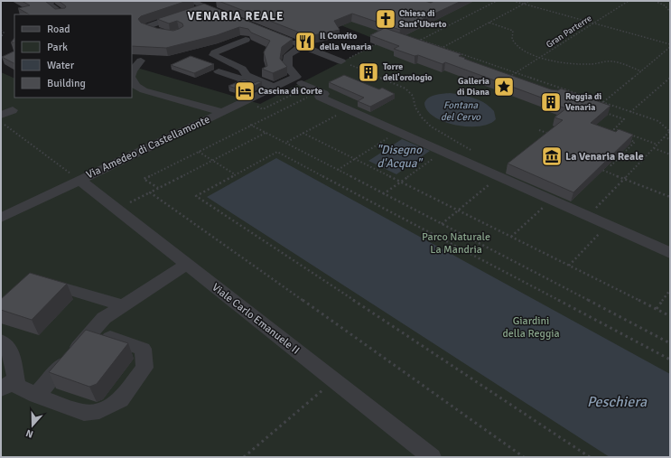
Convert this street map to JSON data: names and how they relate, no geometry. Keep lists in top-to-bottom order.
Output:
{
  "streets": {
    "street": ["Via Amedeo di Castellamonte", "Viale Carlo Emanuele II"],
    "path": ["Gran Parterre"]
  },
  "crossings": [
    ["Via Amedeo di Castellamonte", "Viale Carlo Emanuele II"]
  ],
  "districts": ["VENARIA REALE"],
  "water": ["Fontana del Cervo", "\"Disegno d'Acqua\"", "Peschiera"],
  "parks": ["Parco Naturale La Mandria", "Giardini della Reggia"],
  "places": {
    "church": ["Chiesa di Sant'Uberto"],
    "restaurant": ["Il Convito della Venaria"],
    "building": ["Torre dell'orologio", "Reggia di Venaria"],
    "place": ["Galleria di Diana"],
    "hotel": ["Cascina di Corte"],
    "museum": ["La Venaria Reale"]
  },
  "legend": [
    "Road",
    "Park",
    "Water",
    "Building"
  ],
  "north": "bottom"
}
